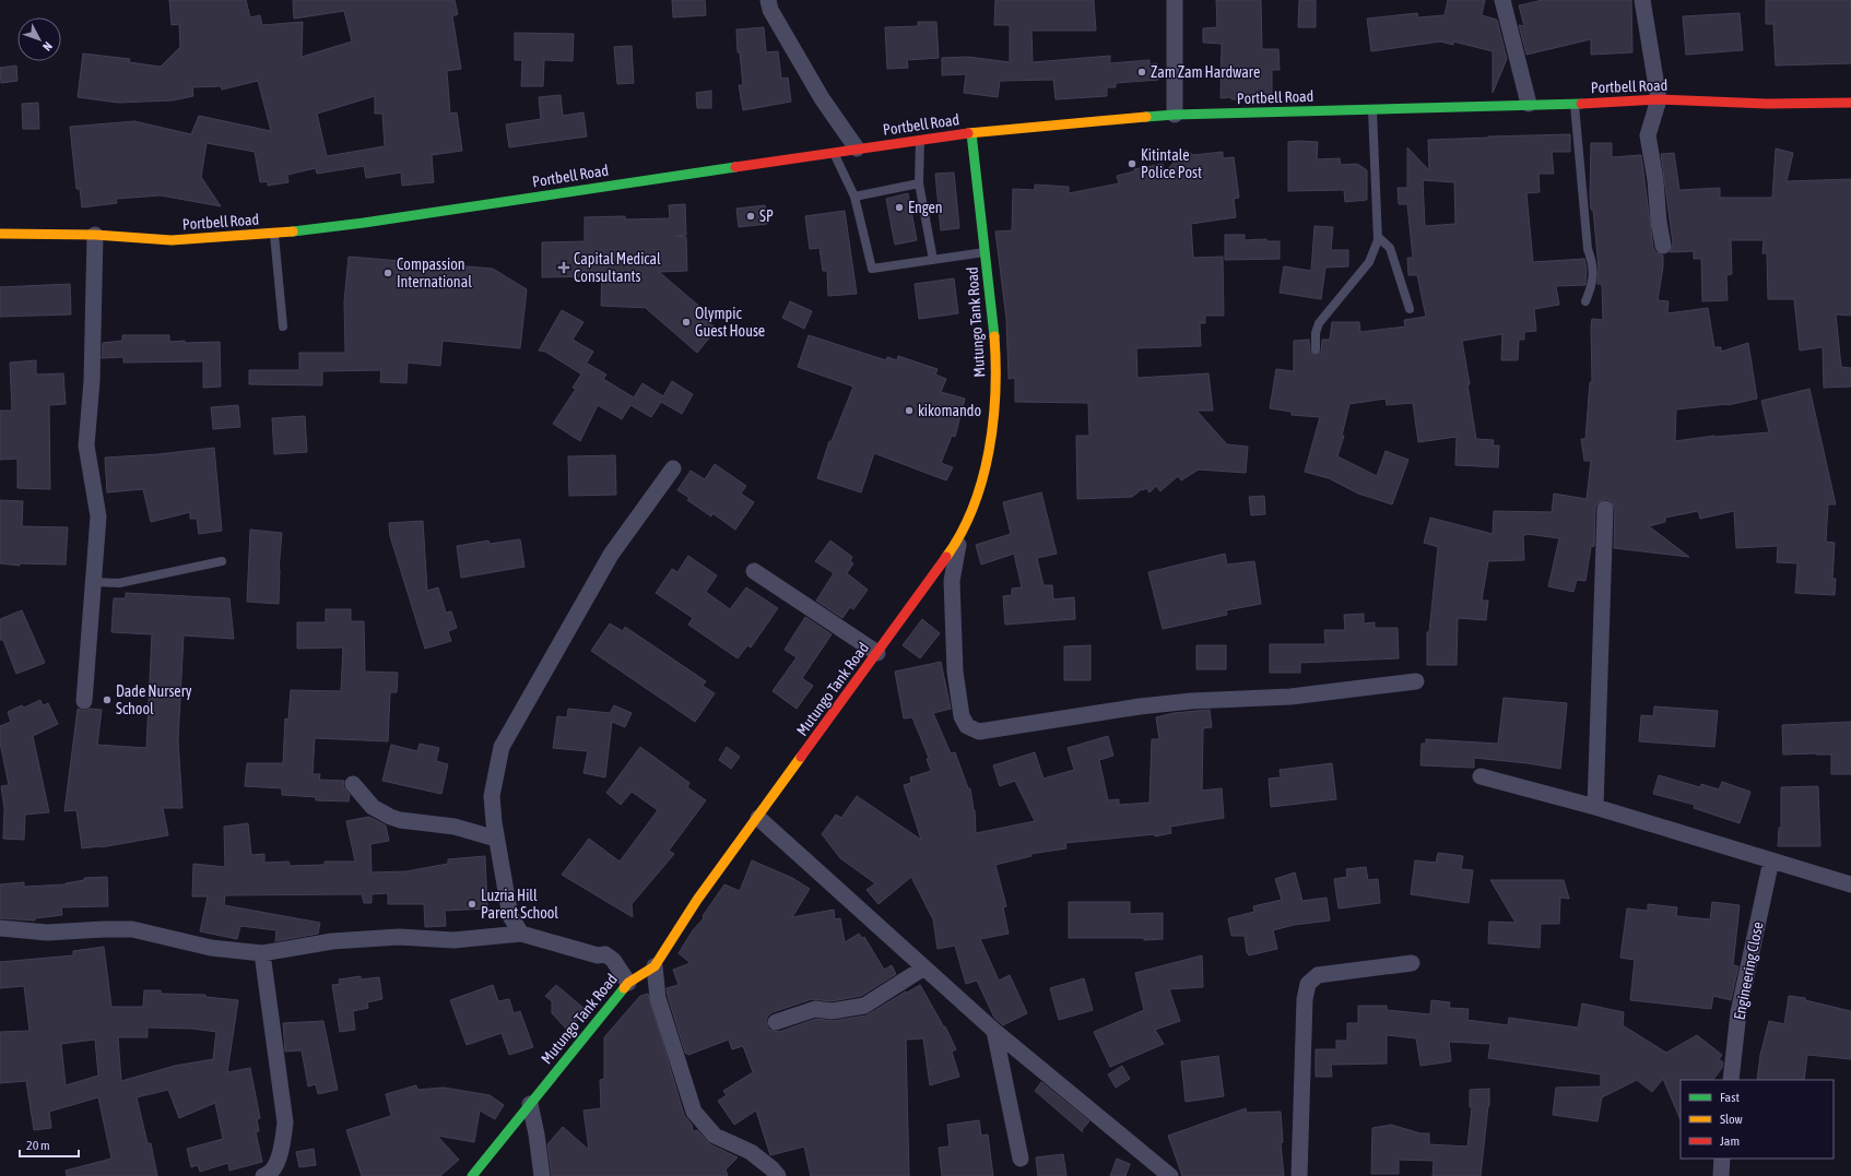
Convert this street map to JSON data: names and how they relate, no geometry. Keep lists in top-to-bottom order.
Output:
{
  "streets": {
    "main road": ["Portbell Road", "Mutungo Tank Road"],
    "street": ["Engineering Close"]
  },
  "crossings": [
    ["Portbell Road", "Mutungo Tank Road"]
  ],
  "places": {
    "other": [
      "Zam Zam Hardware",
      "Kitintale Police Post",
      "Engen",
      "SP",
      "Compassion International",
      "Olympic Guest House",
      "kikomando",
      "Dade Nursery School",
      "Luzria Hill Parent School"
    ],
    "health": ["Capital Medical Consultants"]
  },
  "legend": ["Fast", "Slow", "Jam"],
  "scale_bar": "20 m",
  "north": "bottom right"
}
